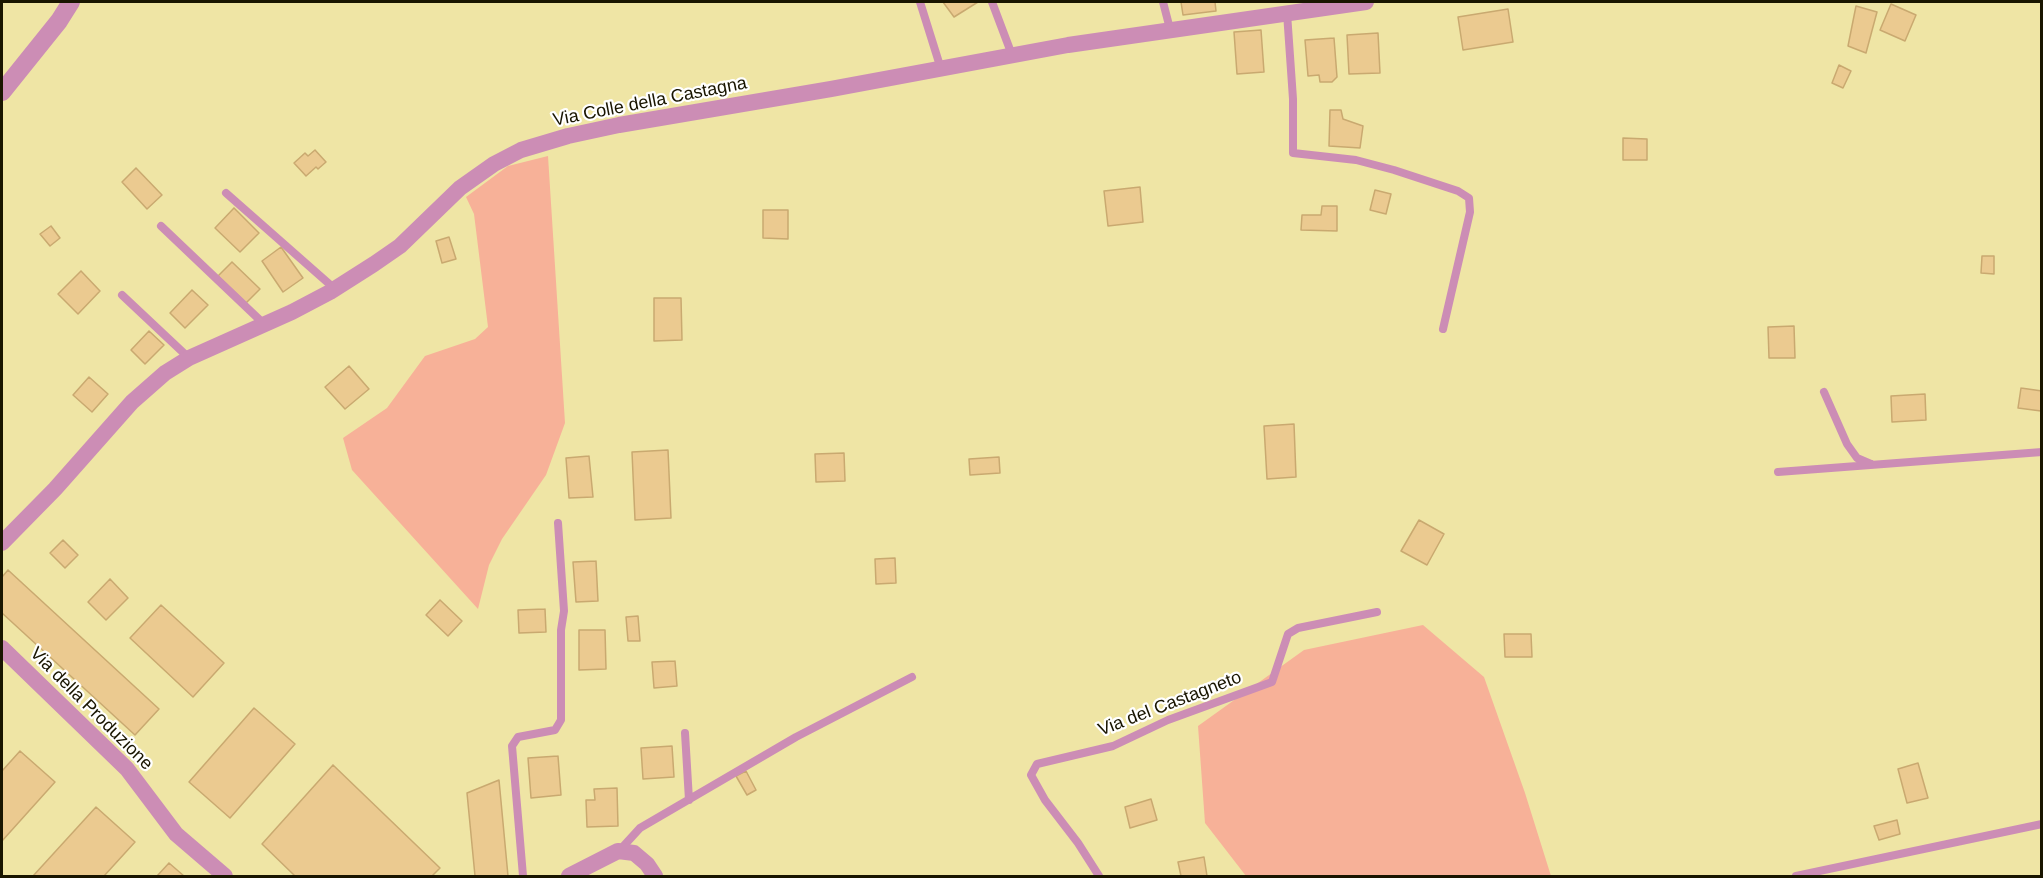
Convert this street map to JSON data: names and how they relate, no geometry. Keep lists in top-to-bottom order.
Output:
{
  "streets": {
    "street": ["Via Colle della Castagna", "Via della Produzione"],
    "lane": ["Via del Castagneto"]
  }
}
